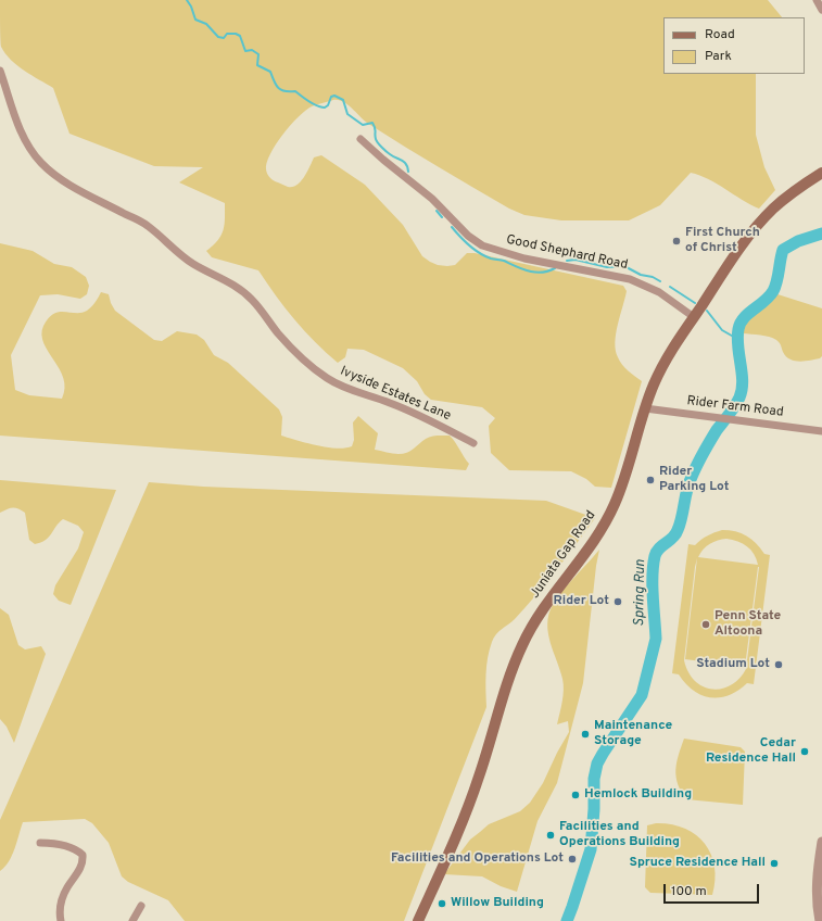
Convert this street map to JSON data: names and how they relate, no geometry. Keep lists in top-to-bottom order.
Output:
{
  "streets": {
    "main road": ["Juniata Gap Road"],
    "street": ["Good Shephard Road", "Ivyside Estates Lane", "Rider Farm Road"]
  },
  "crossings": [
    ["Good Shephard Road", "Juniata Gap Road"],
    ["Rider Farm Road", "Juniata Gap Road"]
  ],
  "water": ["Spring Run"],
  "places": [
    "First Church of Christ",
    "Rider Parking Lot",
    "Rider Lot",
    "Penn State Altoona",
    "Stadium Lot",
    "Maintenance Storage",
    "Cedar Residence Hall",
    "Hemlock Building",
    "Facilities and Operations Building",
    "Facilities and Operations Lot",
    "Spruce Residence Hall",
    "Willow Building"
  ],
  "legend": ["Road", "Park"],
  "scale_bar": "100 m"
}
